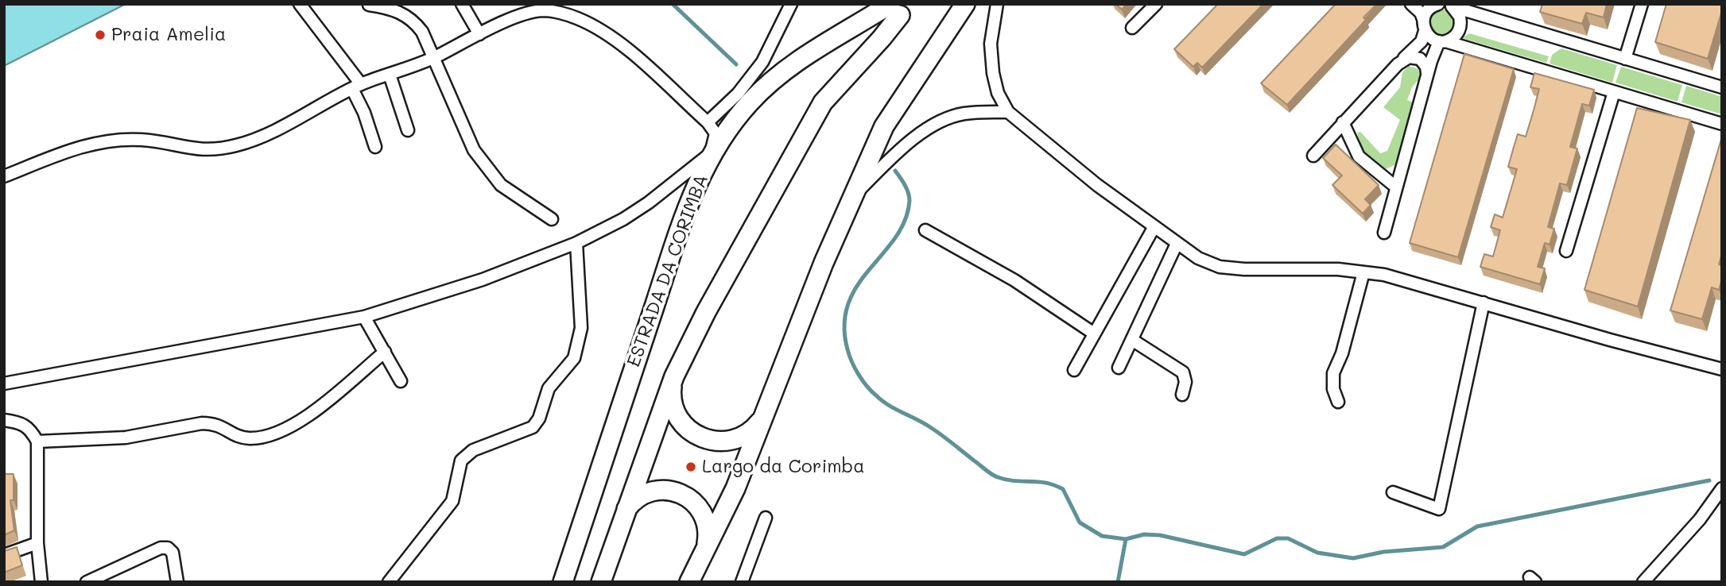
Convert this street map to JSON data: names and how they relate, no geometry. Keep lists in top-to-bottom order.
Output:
{
  "streets": {
    "main road": ["ESTRADA DA CORIMBA"]
  },
  "places": ["Praia Amelia", "Largo da Corimba"]
}
